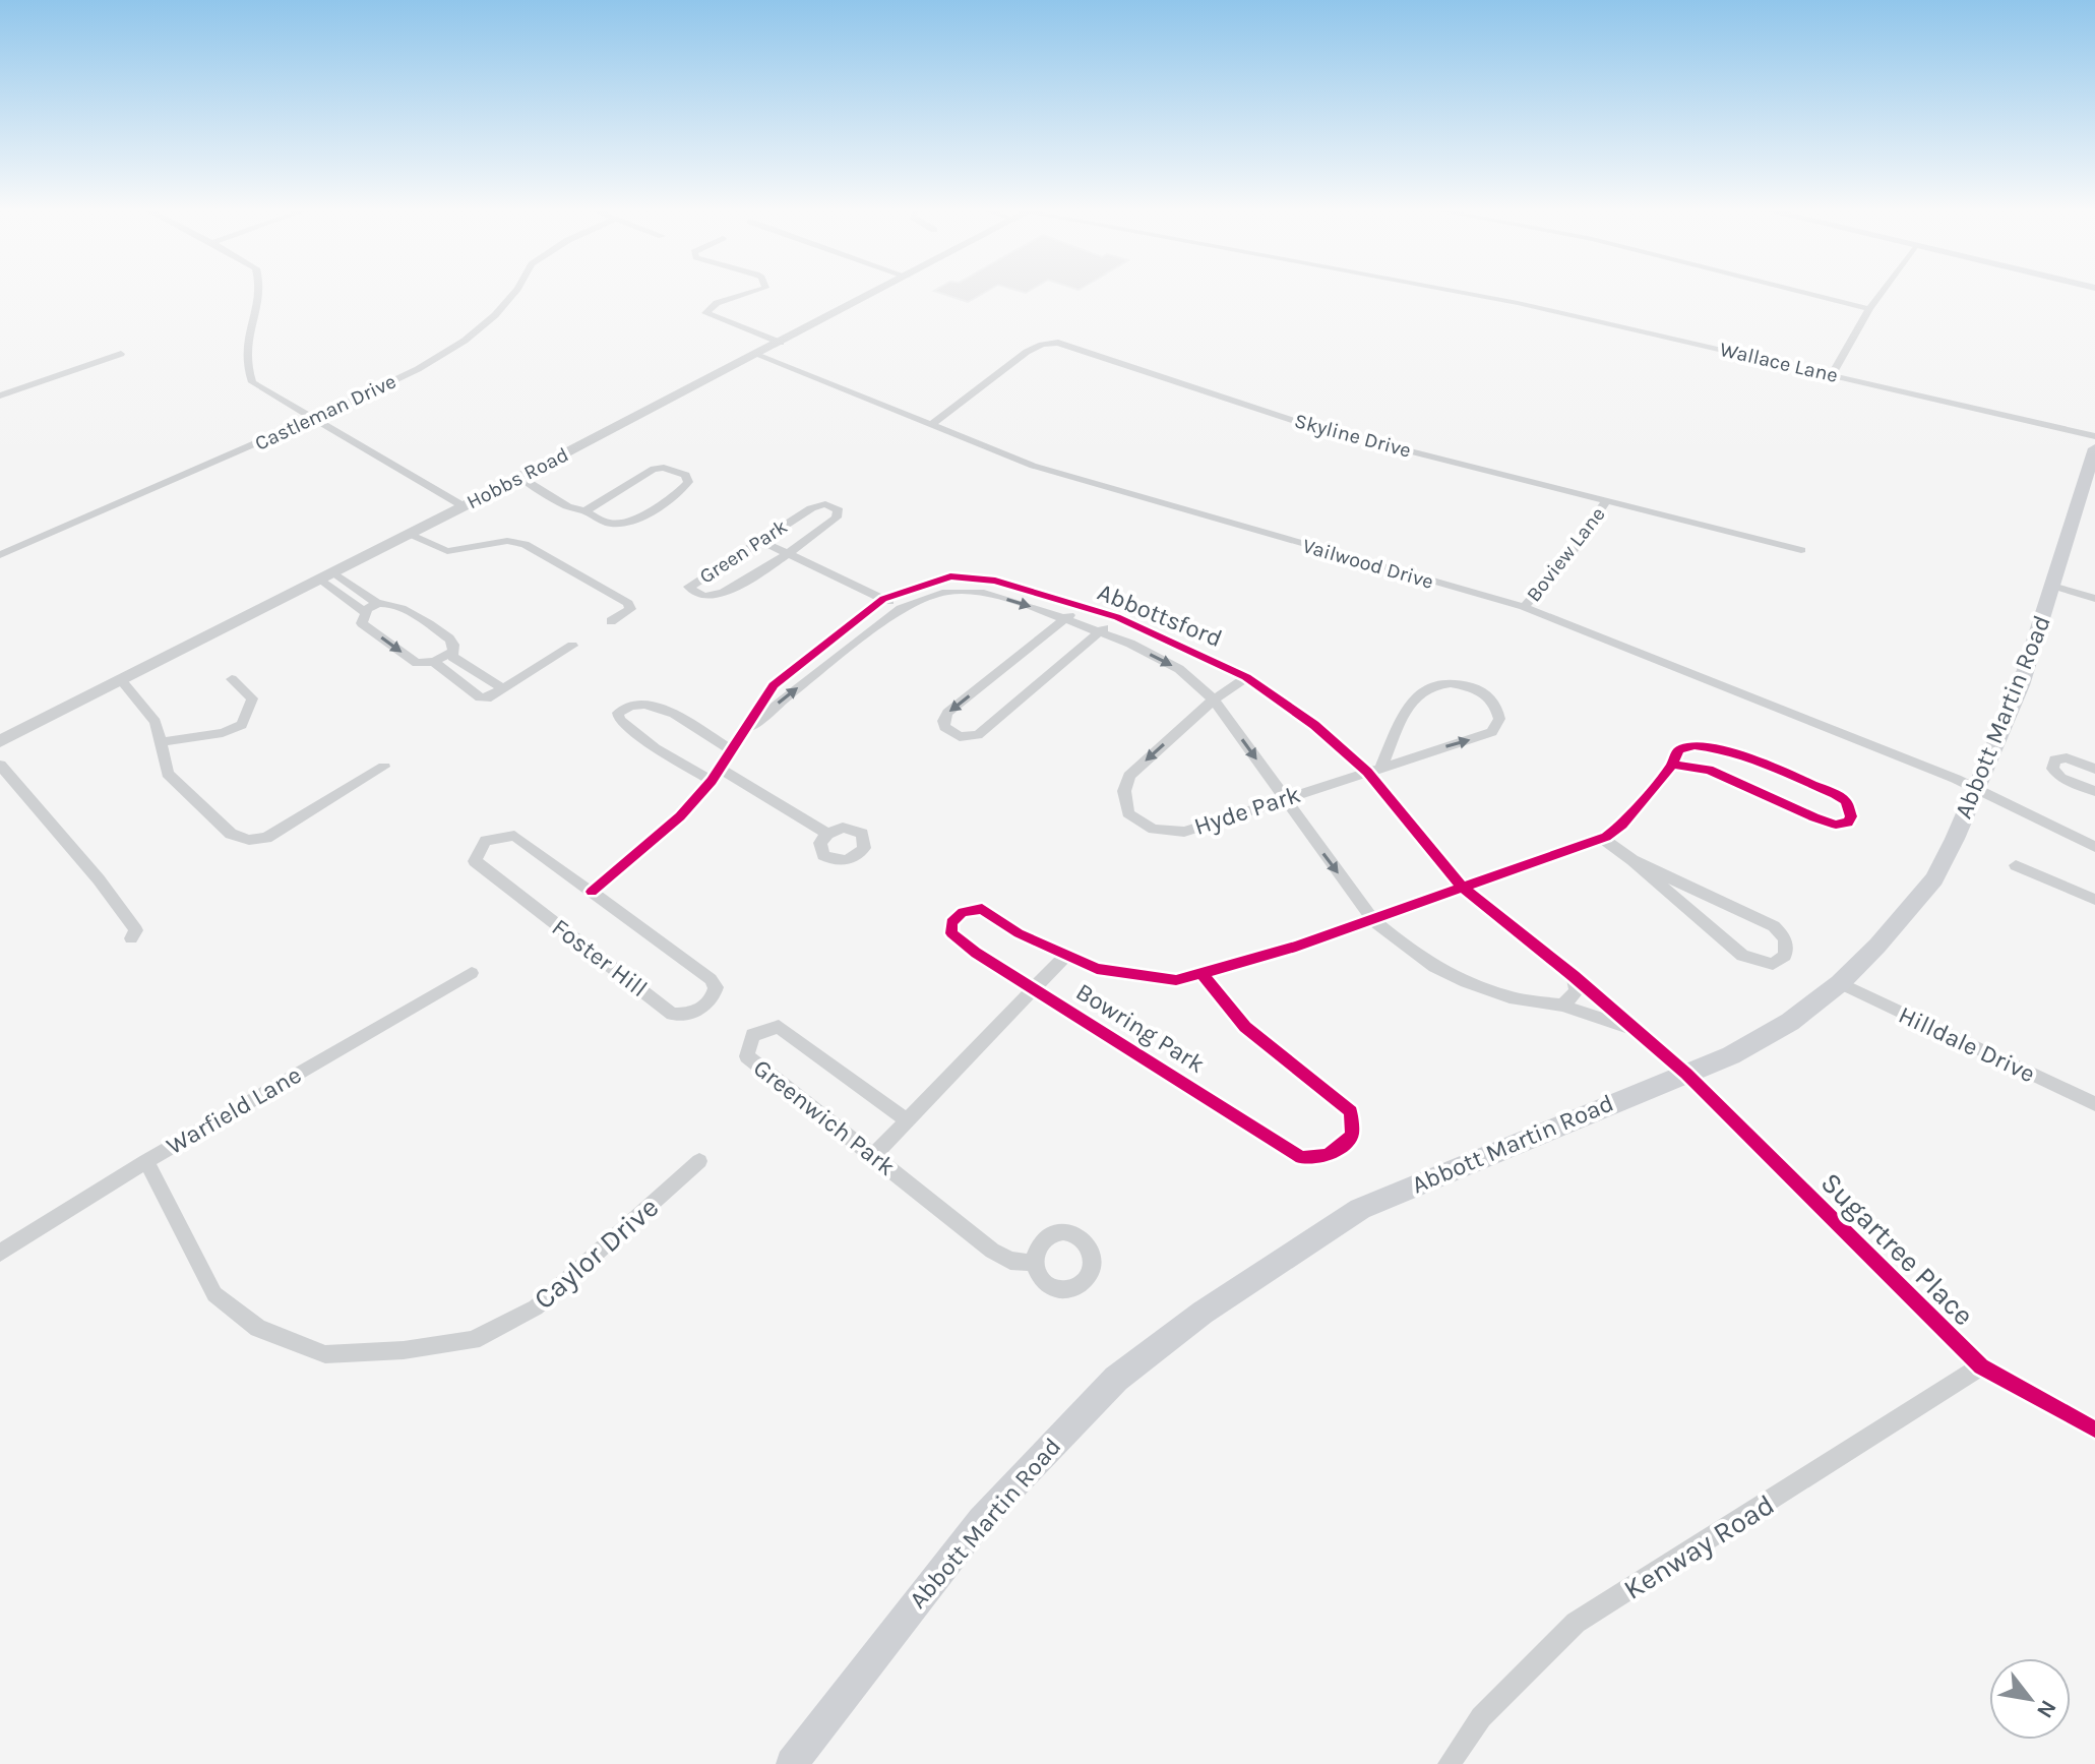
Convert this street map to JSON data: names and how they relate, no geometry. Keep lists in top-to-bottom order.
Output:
{
  "streets": {
    "main road": ["Abbott Martin Road"],
    "street": [
      "Wallace Lane",
      "Castleman Drive",
      "Skyline Drive",
      "Hobbs Road",
      "Green Park",
      "Boview Lane",
      "Vailwood Drive",
      "Abbottsford",
      "Hyde Park",
      "Foster Hill",
      "Bowring Park",
      "Hilldale Drive",
      "Warfield Lane",
      "Greenwich Park",
      "Sugartree Place",
      "Caylor Drive",
      "Kenway Road"
    ]
  },
  "crossings": [
    ["Skyline Drive", "Boview Lane"],
    ["Skyline Drive", "Vailwood Drive"],
    ["Hobbs Road", "Vailwood Drive"],
    ["Boview Lane", "Vailwood Drive"],
    ["Vailwood Drive", "Abbott Martin Road"],
    ["Abbottsford", "Abbott Martin Road"],
    ["Abbottsford", "Hyde Park"],
    ["Abbottsford", "Foster Hill"],
    ["Abbottsford", "Bowring Park"],
    ["Abbottsford", "Sugartree Place"],
    ["Abbott Martin Road", "Hilldale Drive"],
    ["Abbott Martin Road", "Sugartree Place"],
    ["Bowring Park", "Greenwich Park"],
    ["Warfield Lane", "Caylor Drive"],
    ["Sugartree Place", "Kenway Road"]
  ],
  "north": "bottom right"
}
